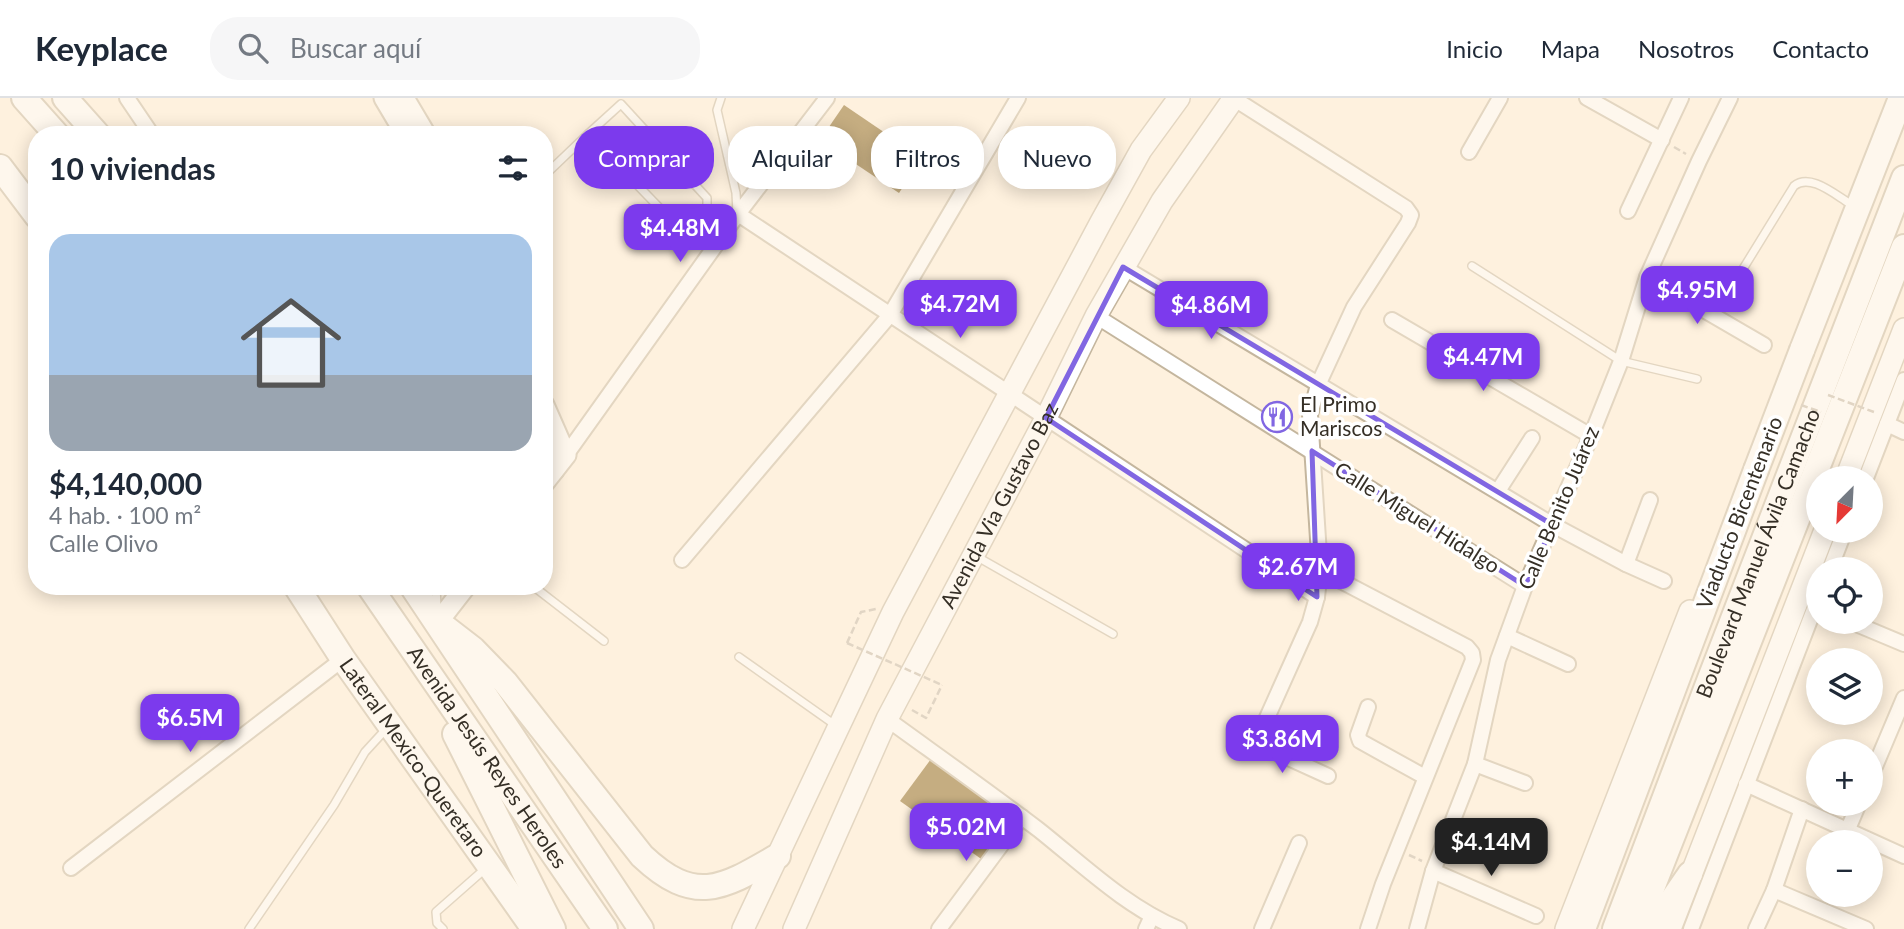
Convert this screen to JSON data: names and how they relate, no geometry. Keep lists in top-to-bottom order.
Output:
{
  "streets": {
    "highway": [
      "Viaducto Bicentenario",
      "Boulevard Manuel Ávila Camacho",
      "Avenida Jesús Reyes Heroles",
      "Lateral Mexico-Queretaro"
    ],
    "main road": ["Avenida Via Gustavo Baz"],
    "street": ["Calle Benito Juárez", "Calle Miguel Hidalgo"]
  },
  "crossings": [
    ["Avenida Via Gustavo Baz", "Calle Miguel Hidalgo"],
    ["Calle Benito Juárez", "Calle Miguel Hidalgo"]
  ],
  "places": {
    "restaurant": ["El Primo Mariscos"]
  },
  "north": "bottom left",
  "page": {
    "header": "Keyplace",
    "search": "Buscar aquí",
    "nav": [
      "Inicio",
      "Mapa",
      "Nosotros",
      "Contacto"
    ],
    "chip": [
      "Comprar",
      "Alquilar",
      "Filtros",
      "Nuevo"
    ],
    "heading": "10 viviendas",
    "price": [
      "$4.48M",
      "$4.95M",
      "$4.72M",
      "$4.86M",
      "$4.47M",
      "$2.67M",
      "$6.5M",
      "$3.86M",
      "$5.02M",
      "$4.14M"
    ],
    "list": [
      {
        "name": "$4,140,000",
        "note": "4 hab. · 100 m² · Calle Olivo"
      }
    ],
    "map_buttons": ["+", "−"]
  }
}
